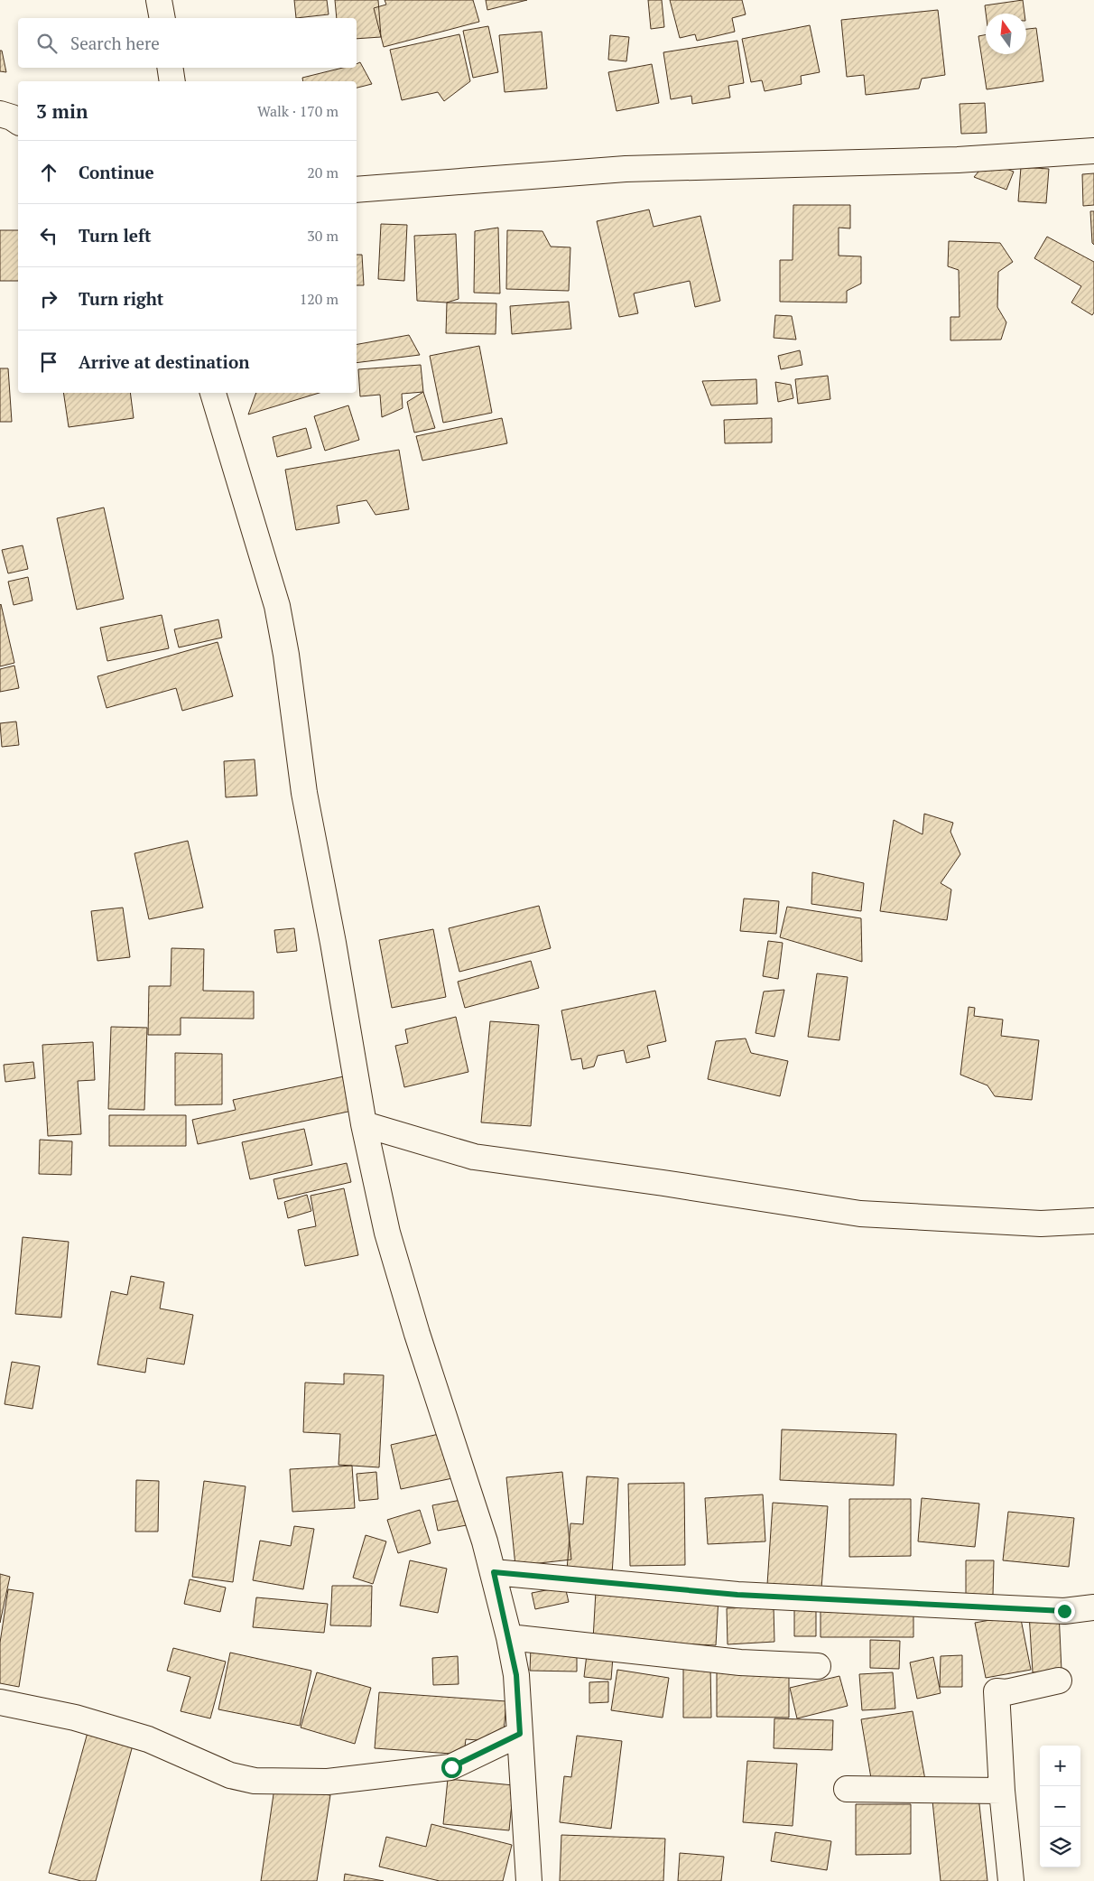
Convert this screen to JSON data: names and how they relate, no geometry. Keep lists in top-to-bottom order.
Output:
{
  "north": "top",
  "page": {
    "search": "Search here",
    "heading": ["3 min", "Walk · 170 m"],
    "list": [
      ["Continue", "20 m"],
      ["Turn left", "30 m"],
      ["Turn right", "120 m"],
      "Arrive at destination"
    ],
    "map_buttons": ["+", "−"]
  }
}
